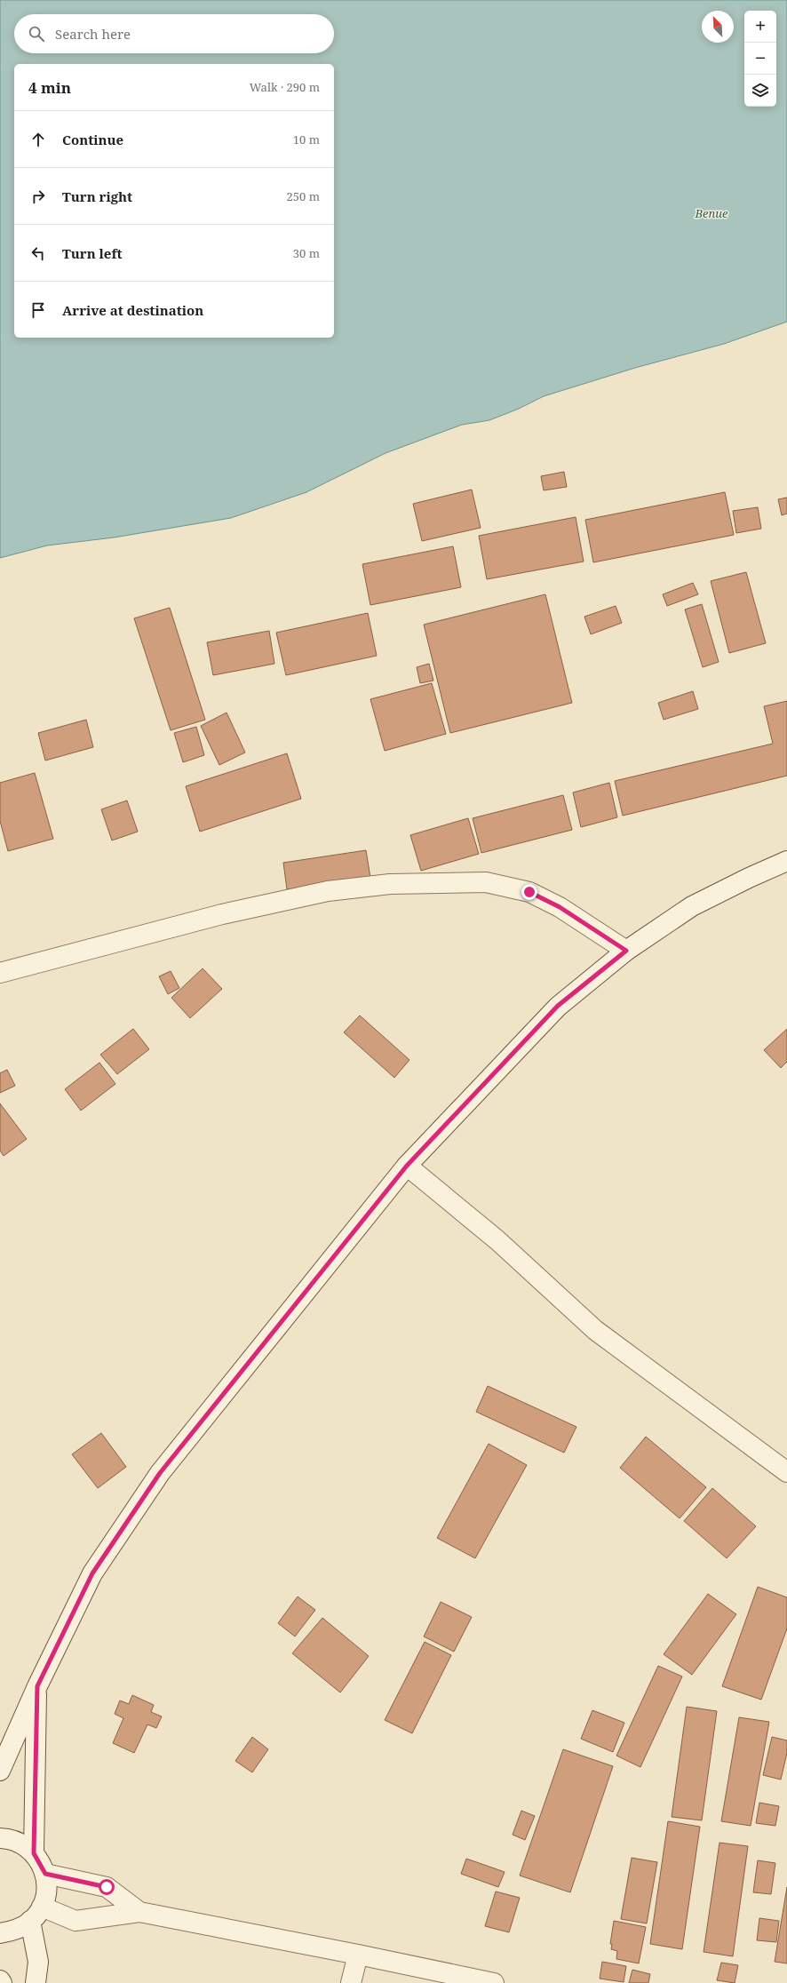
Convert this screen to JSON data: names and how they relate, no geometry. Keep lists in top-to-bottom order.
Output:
{
  "water": ["Benue"],
  "north": "top left",
  "page": {
    "map_buttons": ["+", "−"],
    "search": "Search here",
    "heading": ["4 min", "Walk · 290 m"],
    "list": [
      ["Continue", "10 m"],
      ["Turn right", "250 m"],
      ["Turn left", "30 m"],
      "Arrive at destination"
    ]
  }
}
